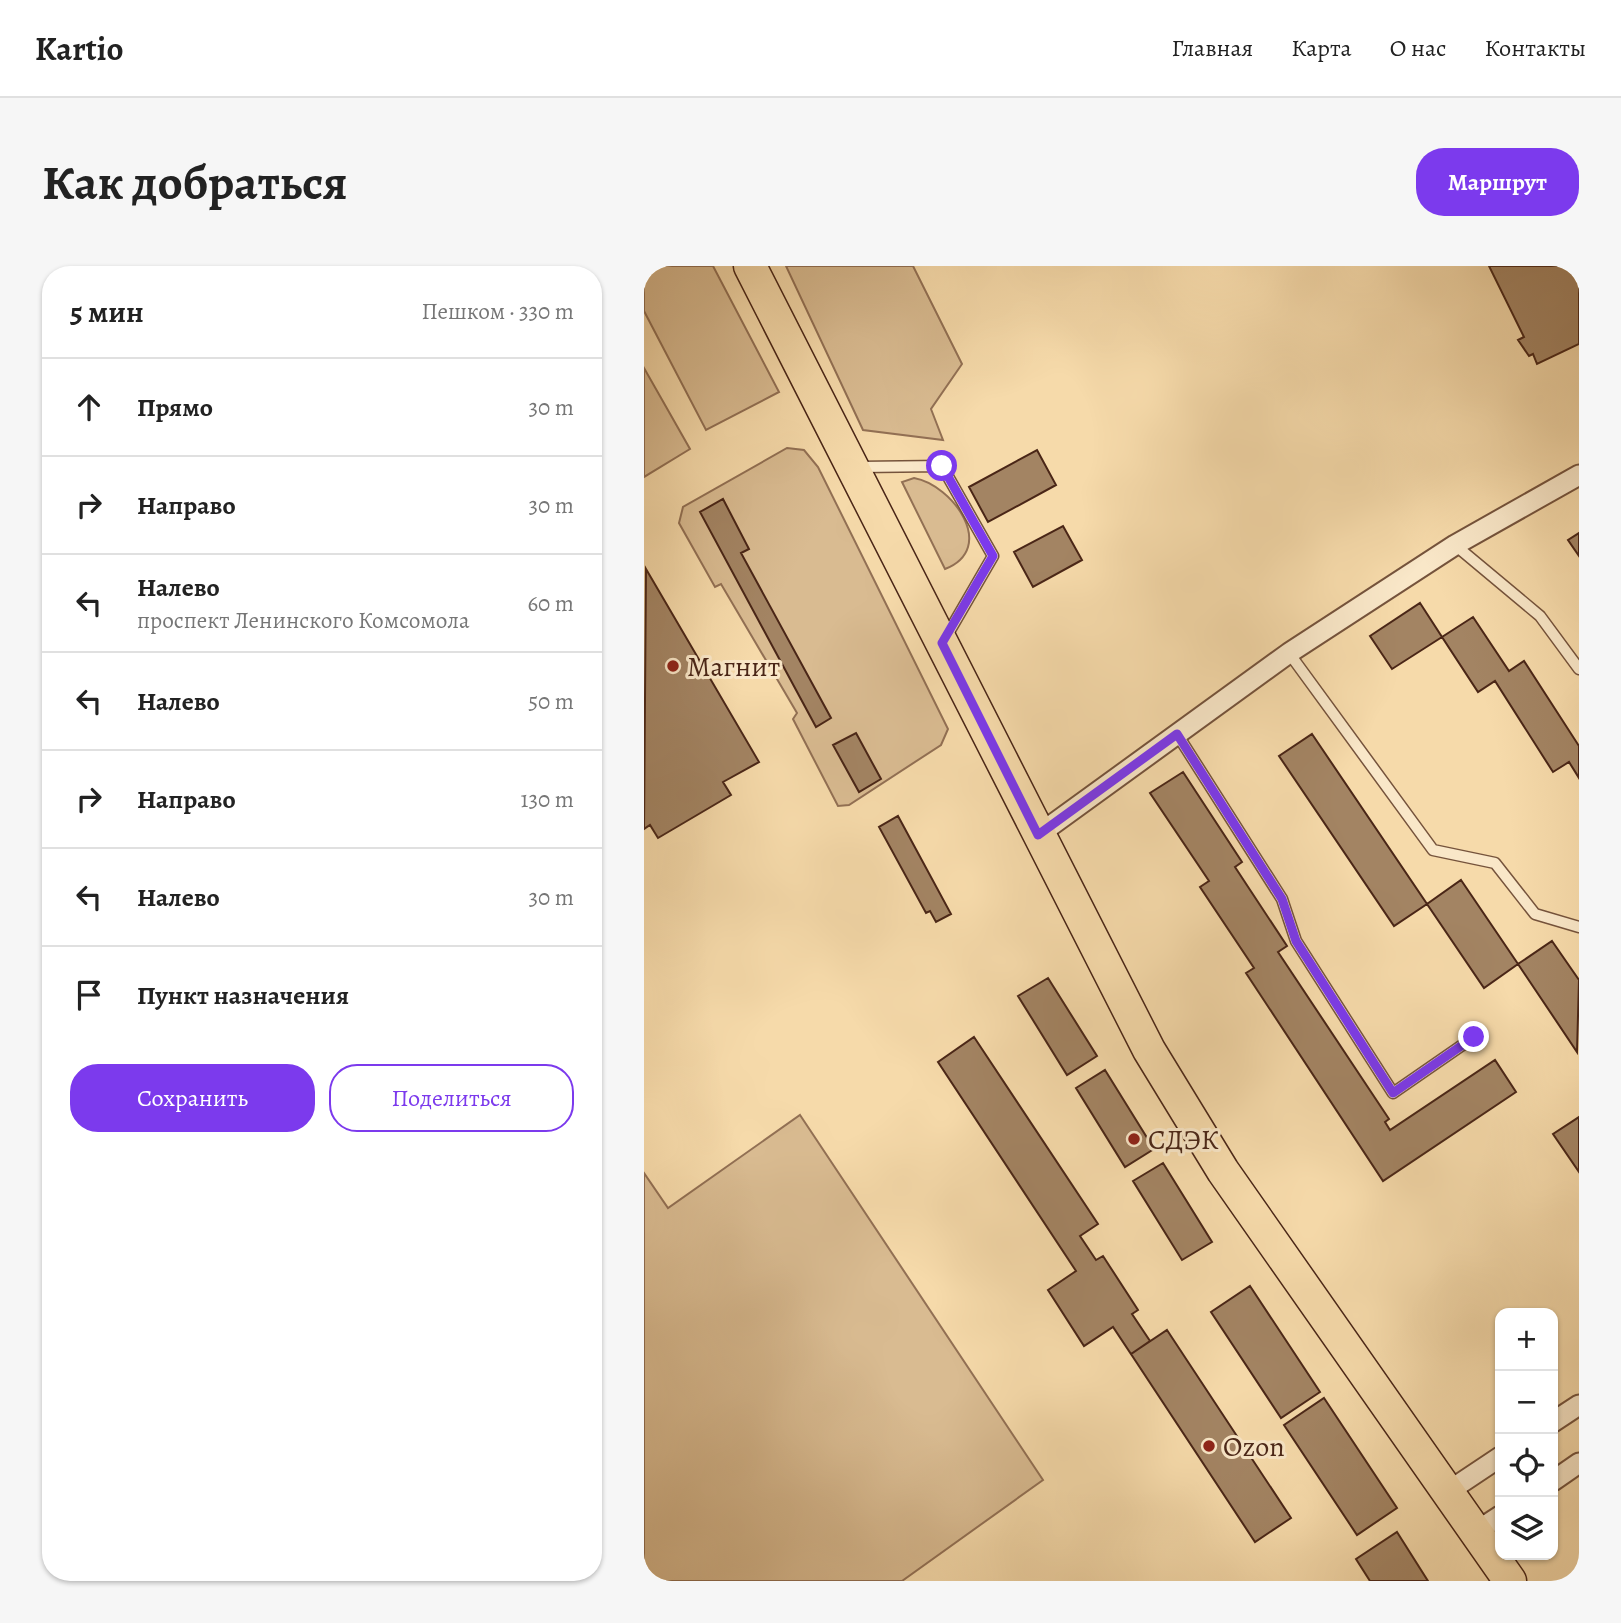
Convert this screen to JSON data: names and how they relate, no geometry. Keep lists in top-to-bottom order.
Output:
{
  "places": ["Магнит", "СДЭК", "Ozon"],
  "page": {
    "header": "Kartio",
    "nav": [
      "Главная",
      "Карта",
      "О нас",
      "Контакты"
    ],
    "buttons": [
      "Маршрут",
      ["Сохранить", "Поделиться"]
    ],
    "title": "Как добраться",
    "heading": ["5 мин", "Пешком · 330 m"],
    "list": [
      ["Прямо", "30 m"],
      ["Направо", "30 m"],
      ["Налево", "проспект Ленинского Комсомола", "60 m"],
      ["Налево", "50 m"],
      ["Направо", "130 m"],
      ["Налево", "30 m"],
      "Пункт назначения"
    ],
    "map_buttons": ["+", "−"]
  }
}
